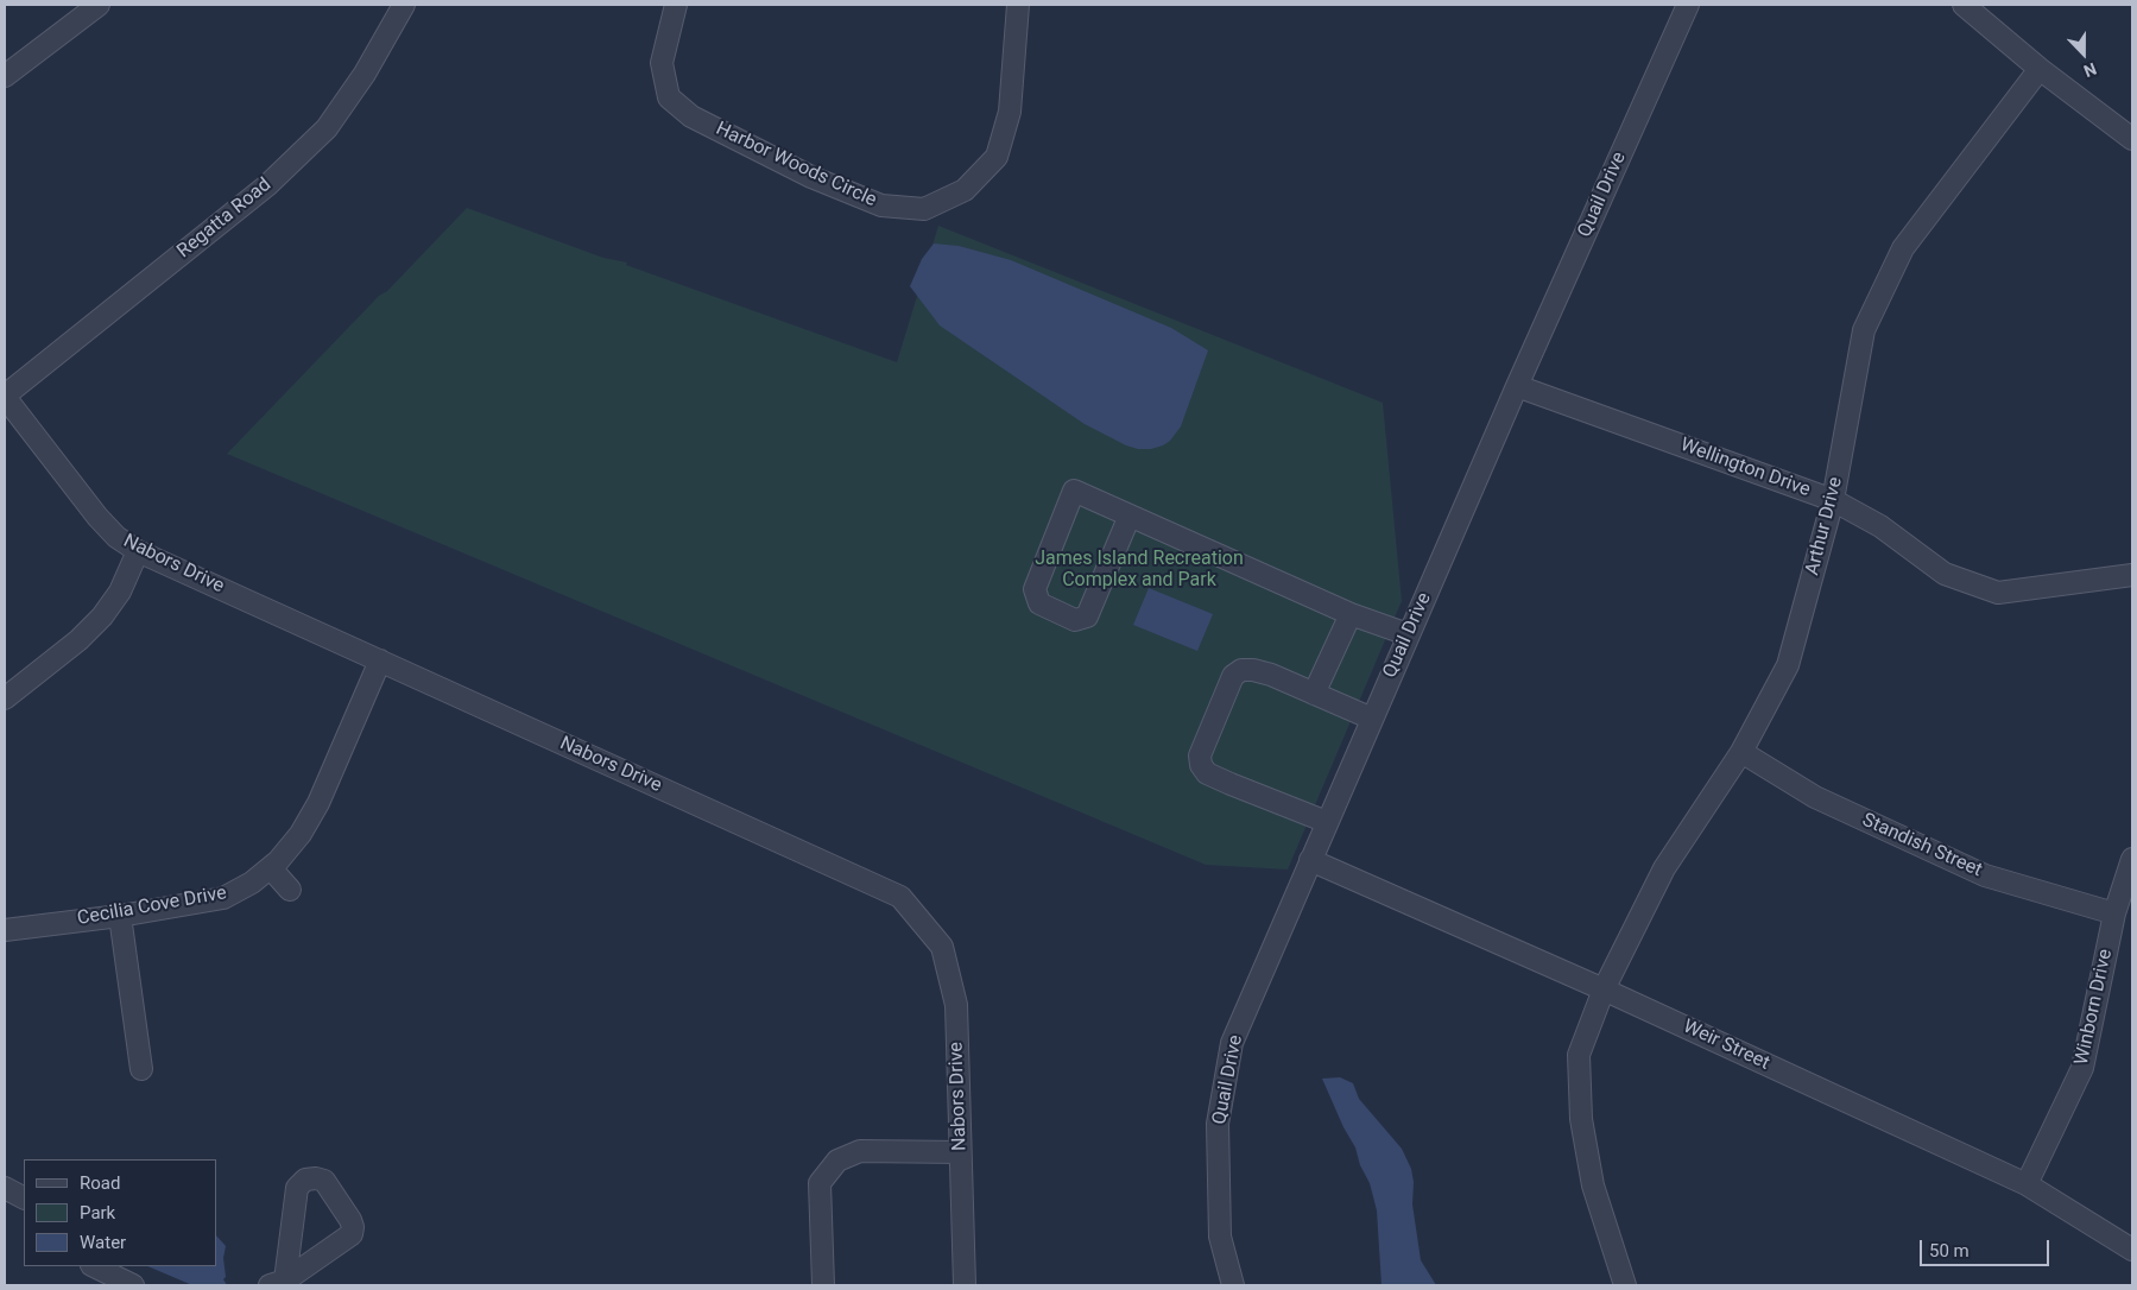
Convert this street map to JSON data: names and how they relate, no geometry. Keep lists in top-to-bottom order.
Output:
{
  "streets": {
    "street": [
      "Harbor Woods Circle",
      "Quail Drive",
      "Regatta Road",
      "Wellington Drive",
      "Arthur Drive",
      "Nabors Drive",
      "Standish Street",
      "Cecilia Cove Drive",
      "Winborn Drive",
      "Weir Street"
    ]
  },
  "crossings": [
    ["Quail Drive", "Wellington Drive"],
    ["Quail Drive", "Weir Street"],
    ["Regatta Road", "Nabors Drive"],
    ["Wellington Drive", "Arthur Drive"],
    ["Arthur Drive", "Standish Street"],
    ["Arthur Drive", "Weir Street"],
    ["Nabors Drive", "Cecilia Cove Drive"],
    ["Standish Street", "Winborn Drive"],
    ["Winborn Drive", "Weir Street"]
  ],
  "parks": ["James Island Recreation Complex and Park"],
  "legend": ["Road", "Park", "Water"],
  "scale_bar": "50 m",
  "north": "bottom"
}
